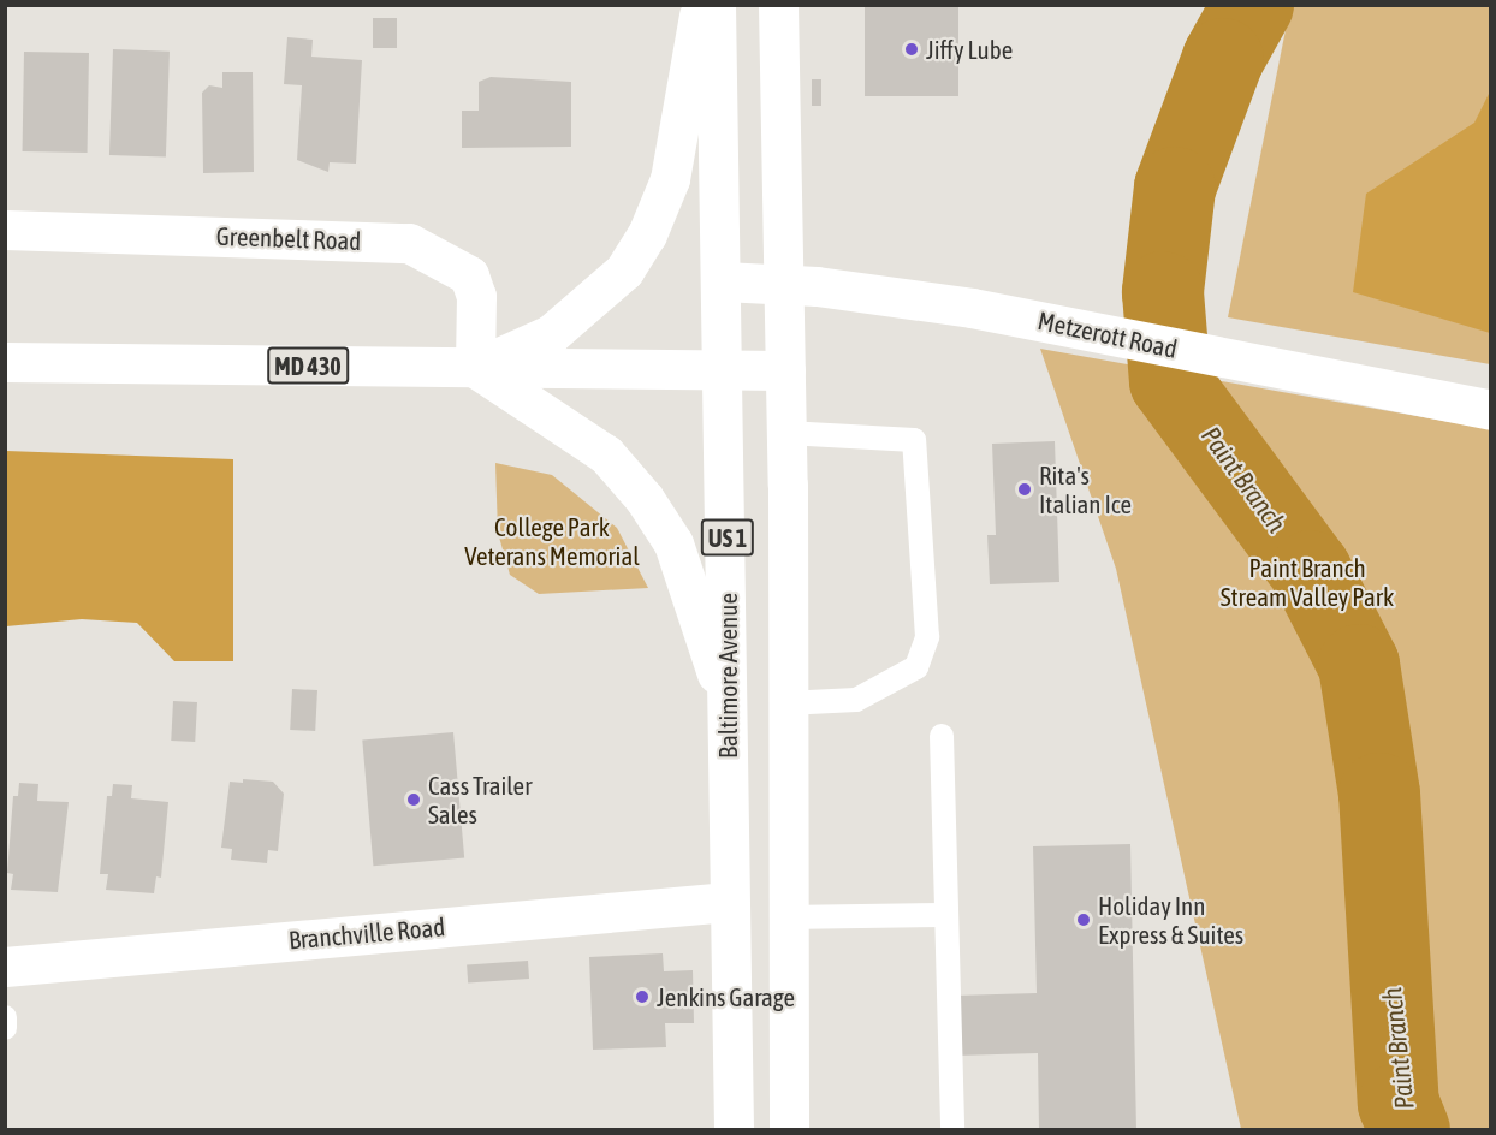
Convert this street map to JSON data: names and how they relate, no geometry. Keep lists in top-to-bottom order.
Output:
{
  "streets": {
    "main road": [
      "Greenbelt Road",
      "Metzerott Road",
      "MD 430",
      "US 1",
      "Baltimore Avenue",
      "Branchville Road"
    ]
  },
  "crossings": [
    ["Greenbelt Road", "MD 430"],
    ["Metzerott Road", "US 1"],
    ["Metzerott Road", "Baltimore Avenue"],
    ["MD 430", "US 1"],
    ["MD 430", "Baltimore Avenue"],
    ["Baltimore Avenue", "Branchville Road"]
  ],
  "water": ["Paint Branch"],
  "parks": ["College Park Veterans Memorial", "Paint Branch Stream Valley Park"],
  "places": [
    "Jiffy Lube",
    "Rita's Italian Ice",
    "Cass Trailer Sales",
    "Holiday Inn Express & Suites",
    "Jenkins Garage"
  ]
}
